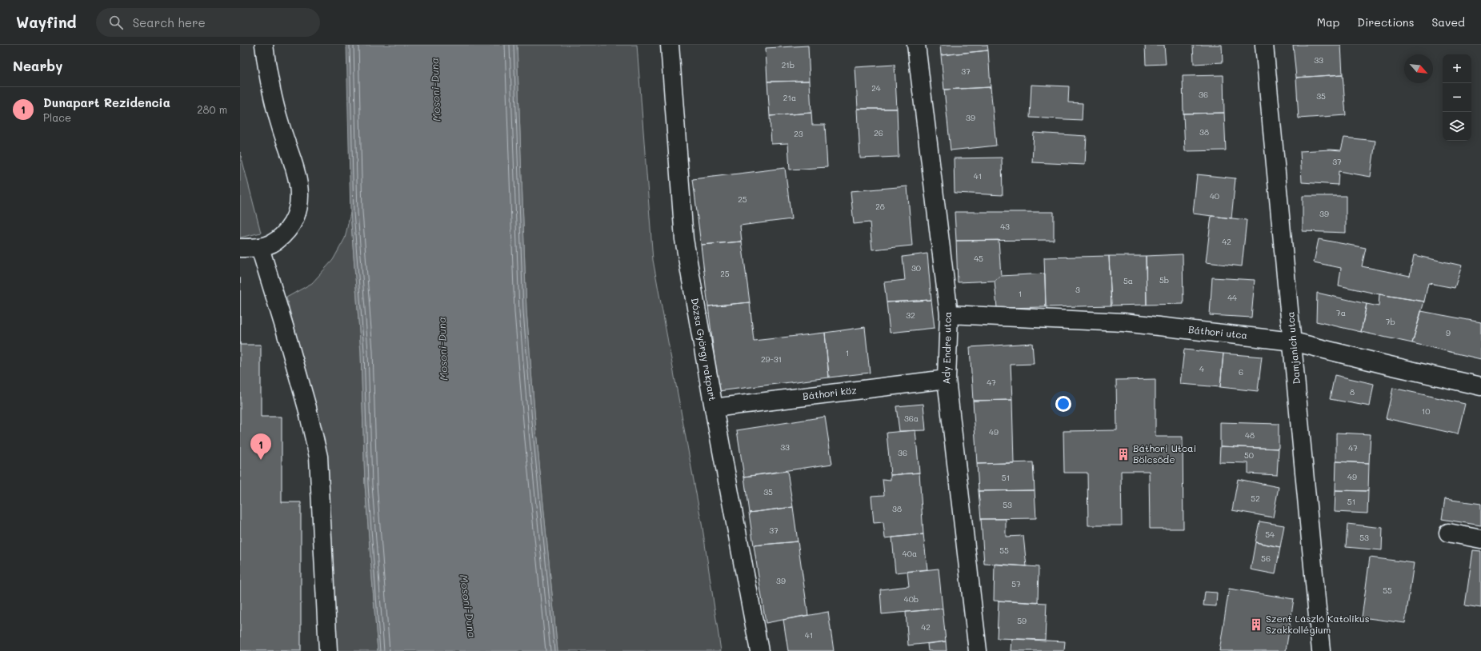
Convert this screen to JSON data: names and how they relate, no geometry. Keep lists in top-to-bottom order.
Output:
{
  "streets": {
    "street": [
      "Báthori utca",
      "Ady Endre utca",
      "Damjanich utca",
      "Dózsa György rakpart",
      "Báthori köz"
    ]
  },
  "crossings": [
    ["Báthori utca", "Ady Endre utca"],
    ["Báthori utca", "Damjanich utca"],
    ["Ady Endre utca", "Báthori köz"],
    ["Dózsa György rakpart", "Báthori köz"]
  ],
  "water": ["Mosoni-Duna"],
  "places": {
    "building": ["Báthori Utcai Bölcsőde", "Szent László Katolikus Szakkollégium"]
  },
  "house_numbers": [
    "33",
    "21b",
    "37",
    "24",
    "36",
    "35",
    "21a",
    "39",
    "38",
    "26",
    "23",
    "37",
    "41",
    "40",
    "25",
    "28",
    "39",
    "43",
    "42",
    "45",
    "30",
    "25",
    "5b",
    "5a",
    "3",
    "1",
    "44",
    "7a",
    "32",
    "7b",
    "9",
    "1",
    "29-31",
    "4",
    "6",
    "47",
    "8",
    "10",
    "36a",
    "49",
    "48",
    "33",
    "47",
    "36",
    "50",
    "49",
    "51",
    "35",
    "52",
    "51",
    "53",
    "38",
    "37",
    "54",
    "53",
    "55",
    "40a",
    "56",
    "39",
    "57",
    "55",
    "40b",
    "59",
    "42",
    "41"
  ],
  "north": "bottom right",
  "page": {
    "header": "Wayfind",
    "search": "Search here",
    "nav": ["Map", "Directions", "Saved"],
    "heading": "Nearby",
    "map_buttons": ["+", "−"],
    "list": [
      {
        "mark": "1",
        "name": "Dunapart Rezidencia",
        "note": "Place",
        "value": "280 m"
      }
    ],
    "pins": "1"
  }
}
